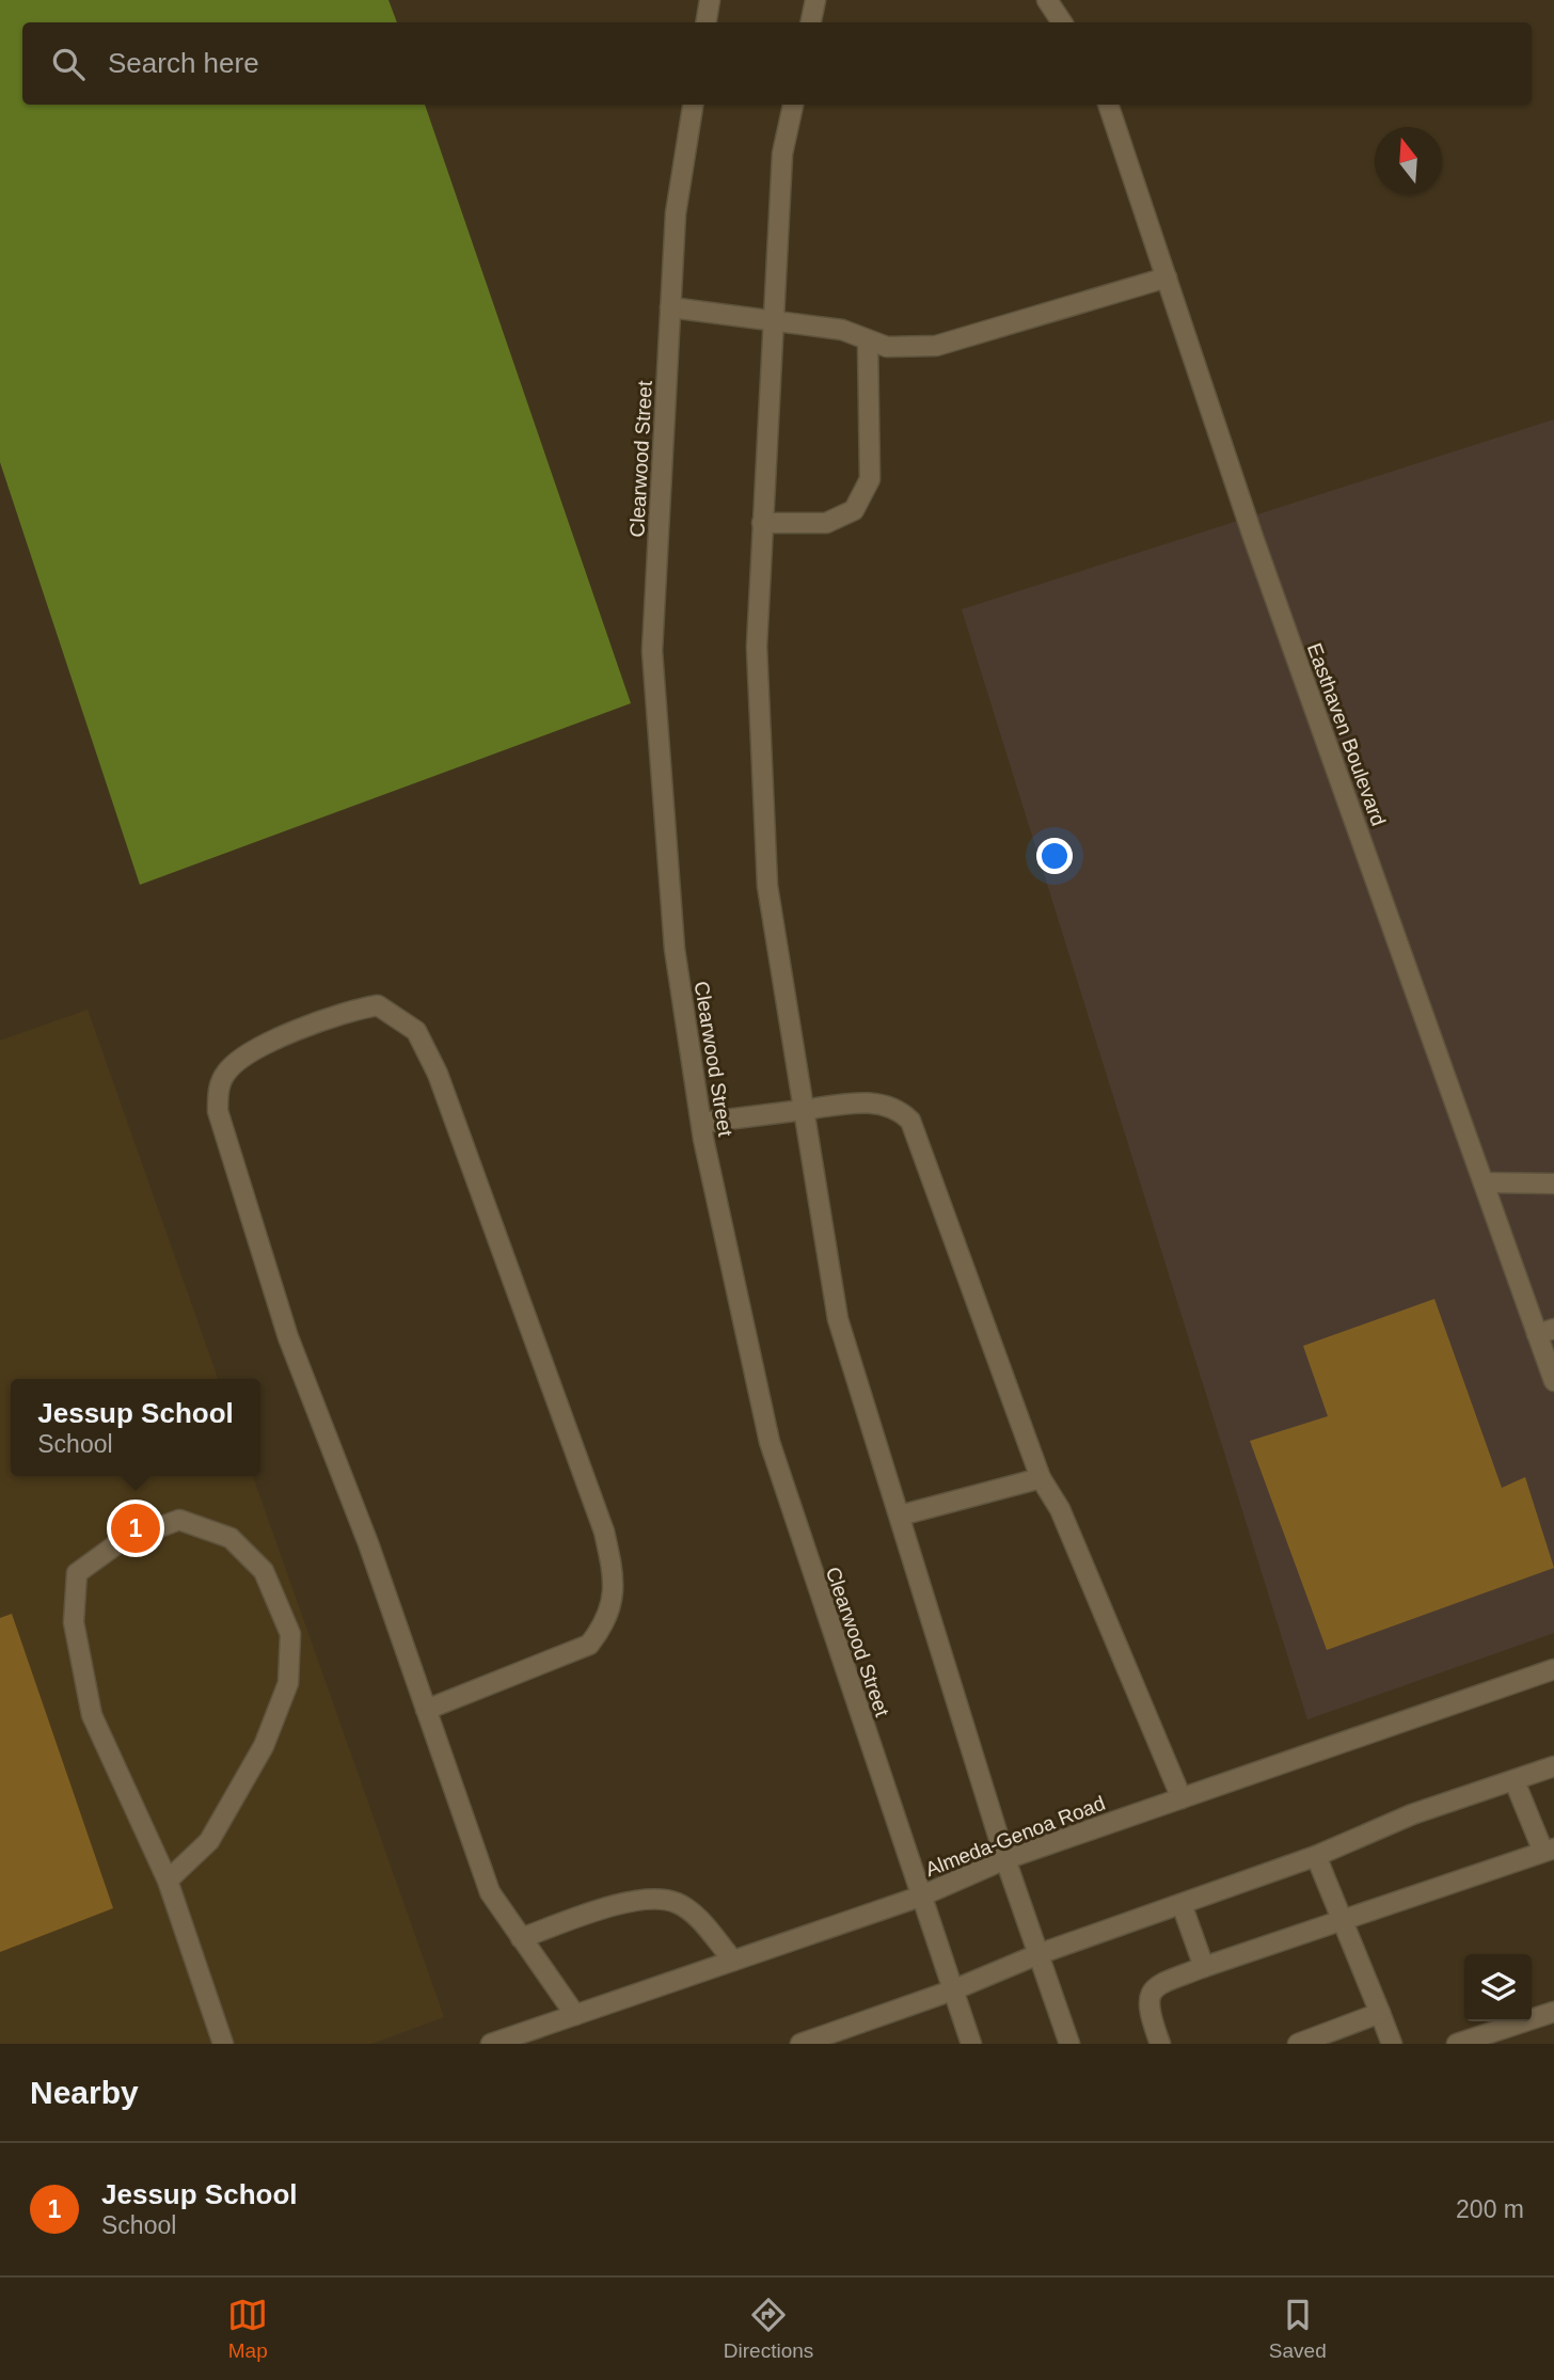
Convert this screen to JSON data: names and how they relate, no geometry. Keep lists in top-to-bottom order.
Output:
{
  "streets": {
    "main road": ["Clearwood Street", "Easthaven Boulevard", "Almeda-Genoa Road"]
  },
  "crossings": [
    ["Clearwood Street", "Almeda-Genoa Road"]
  ],
  "north": "top",
  "page": {
    "search": "Search here",
    "popup": ["Jessup School", "School"],
    "pins": "1",
    "heading": "Nearby",
    "list": [
      {
        "mark": "1",
        "name": "Jessup School",
        "note": "School",
        "value": "200 m"
      }
    ],
    "nav": ["Map", "Directions", "Saved"]
  }
}
